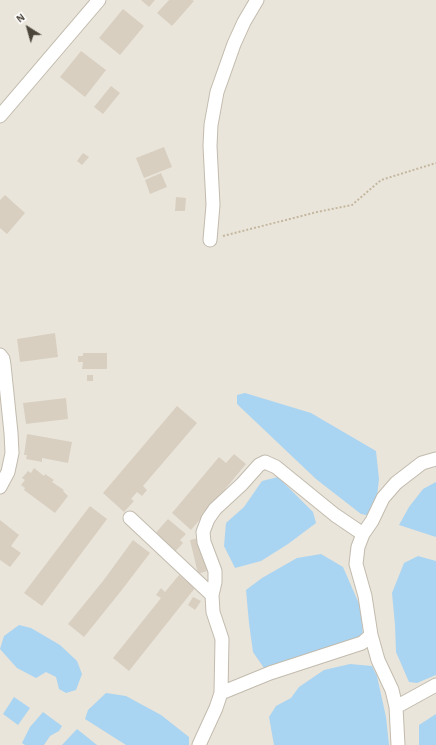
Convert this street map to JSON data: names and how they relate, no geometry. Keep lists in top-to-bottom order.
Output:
{
  "north": "top left"
}
